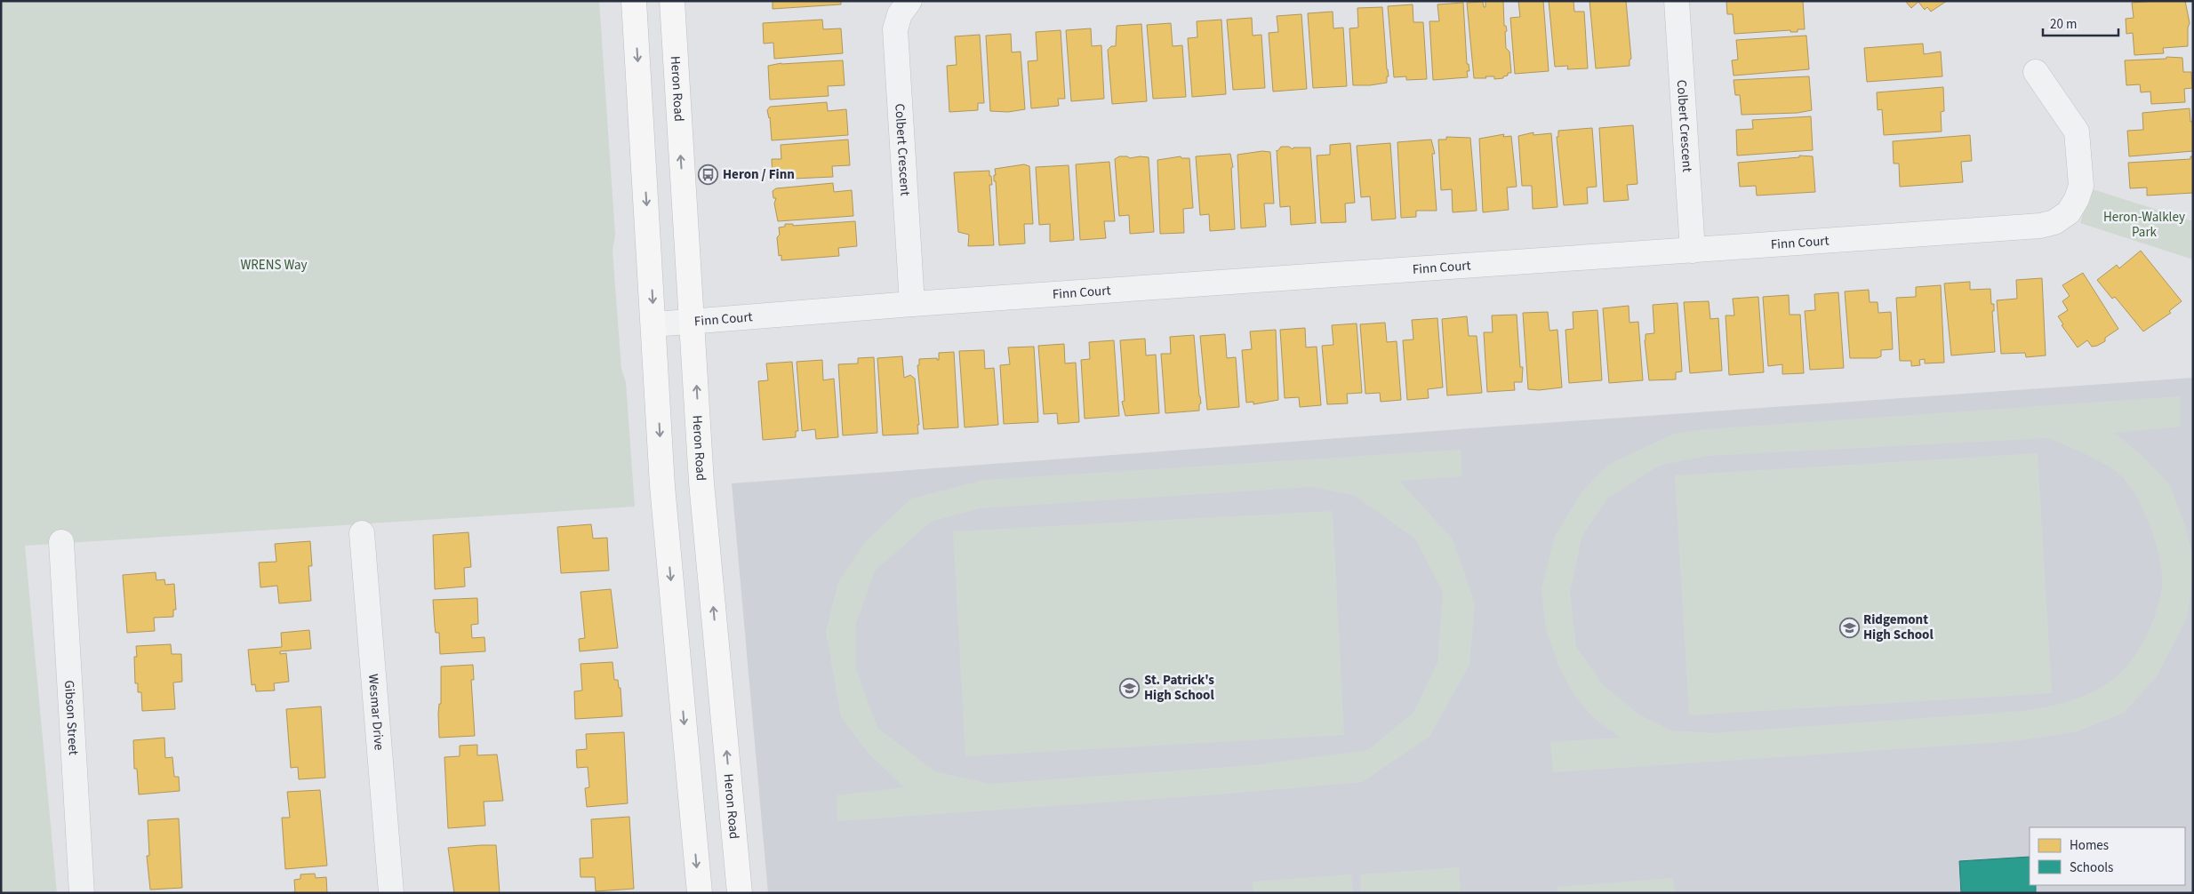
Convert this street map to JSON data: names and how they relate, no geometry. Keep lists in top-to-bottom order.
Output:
{
  "streets": {
    "main road": ["Heron Road"],
    "street": [
      "Colbert Crescent",
      "Finn Court",
      "Wesmar Drive",
      "Gibson Street"
    ]
  },
  "crossings": [
    ["Heron Road", "Finn Court"],
    ["Colbert Crescent", "Finn Court"]
  ],
  "parks": ["Heron-Walkley Park", "WRENS Way"],
  "places": {
    "bus stop": ["Heron / Finn"],
    "school or university": ["Ridgemont High School", "St. Patrick's High School"]
  },
  "legend": ["Homes", "Schools"],
  "scale_bar": "20 m"
}
